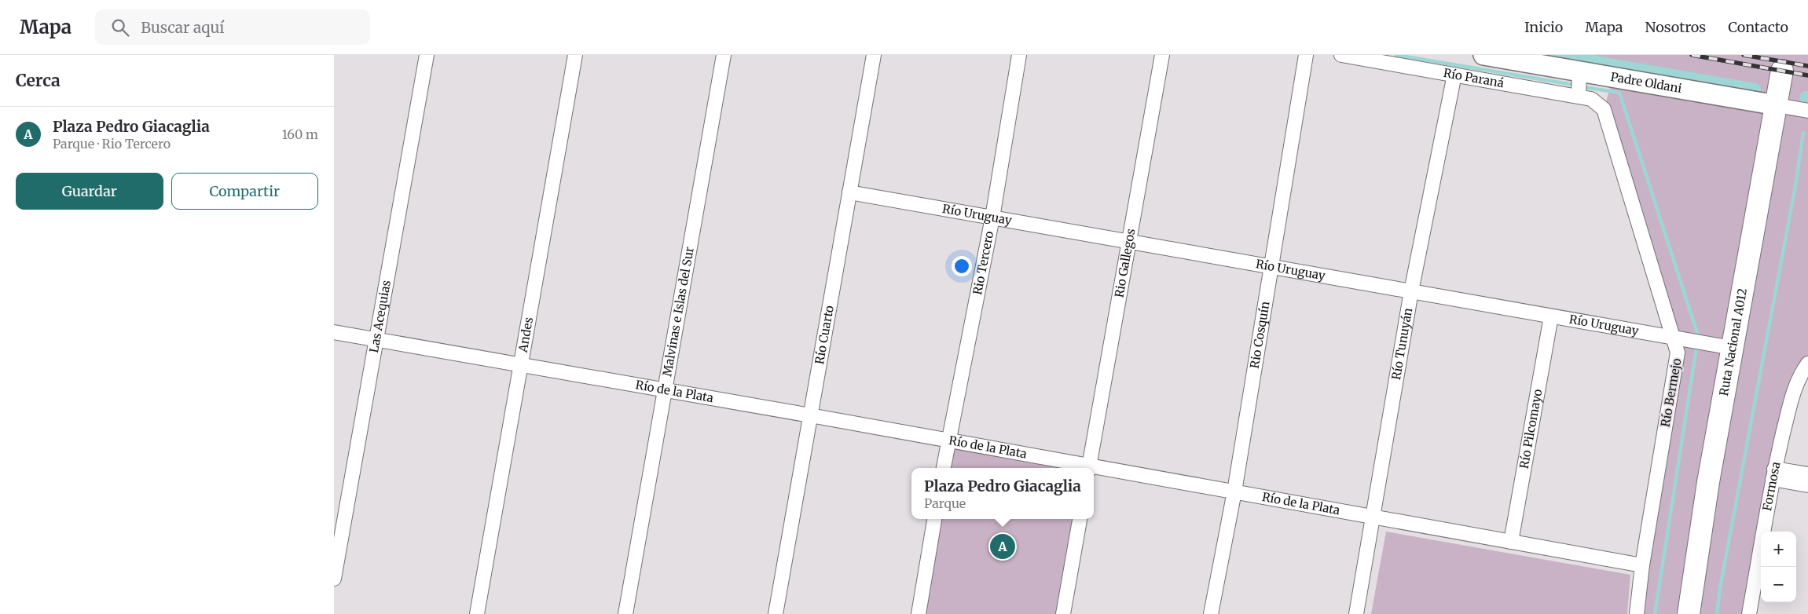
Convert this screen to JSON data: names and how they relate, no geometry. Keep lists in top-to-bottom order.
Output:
{
  "streets": {
    "highway": ["Ruta Nacional A012"],
    "main road": ["Padre Oldani"],
    "street": [
      "Río Paraná",
      "Río Uruguay",
      "Rio Tercero",
      "Rio Gallegos",
      "Malvinas e Islas del Sur",
      "Las Acequias",
      "Andes",
      "Río Cuarto",
      "Rio Cosquín",
      "Río Tunuyán",
      "Río de la Plata",
      "Río Bermejo",
      "Río Pilcomayo",
      "Formosa"
    ]
  },
  "crossings": [
    ["Río Paraná", "Río Tunuyán"],
    ["Río Paraná", "Río Bermejo"],
    ["Padre Oldani", "Ruta Nacional A012"],
    ["Río Uruguay", "Rio Tercero"],
    ["Río Uruguay", "Rio Gallegos"],
    ["Río Uruguay", "Río Cuarto"],
    ["Río Uruguay", "Rio Cosquín"],
    ["Río Uruguay", "Ruta Nacional A012"],
    ["Río Uruguay", "Río Tunuyán"],
    ["Río Uruguay", "Río Bermejo"],
    ["Río Uruguay", "Río Pilcomayo"],
    ["Rio Tercero", "Río de la Plata"],
    ["Rio Gallegos", "Río de la Plata"],
    ["Malvinas e Islas del Sur", "Río de la Plata"],
    ["Las Acequias", "Río de la Plata"],
    ["Andes", "Río de la Plata"],
    ["Río Cuarto", "Río de la Plata"],
    ["Rio Cosquín", "Río de la Plata"],
    ["Río Tunuyán", "Río de la Plata"],
    ["Río de la Plata", "Río Bermejo"],
    ["Río de la Plata", "Río Pilcomayo"]
  ],
  "page": {
    "header": "Mapa",
    "search": "Buscar aquí",
    "nav": [
      "Inicio",
      "Mapa",
      "Nosotros",
      "Contacto"
    ],
    "heading": "Cerca",
    "list": [
      {
        "mark": "A",
        "name": "Plaza Pedro Giacaglia",
        "note": "Parque · Rio Tercero",
        "value": "160 m"
      }
    ],
    "buttons": ["Guardar", "Compartir"],
    "popup": ["Plaza Pedro Giacaglia", "Parque"],
    "map_buttons": ["+", "−"],
    "pins": "A"
  }
}
